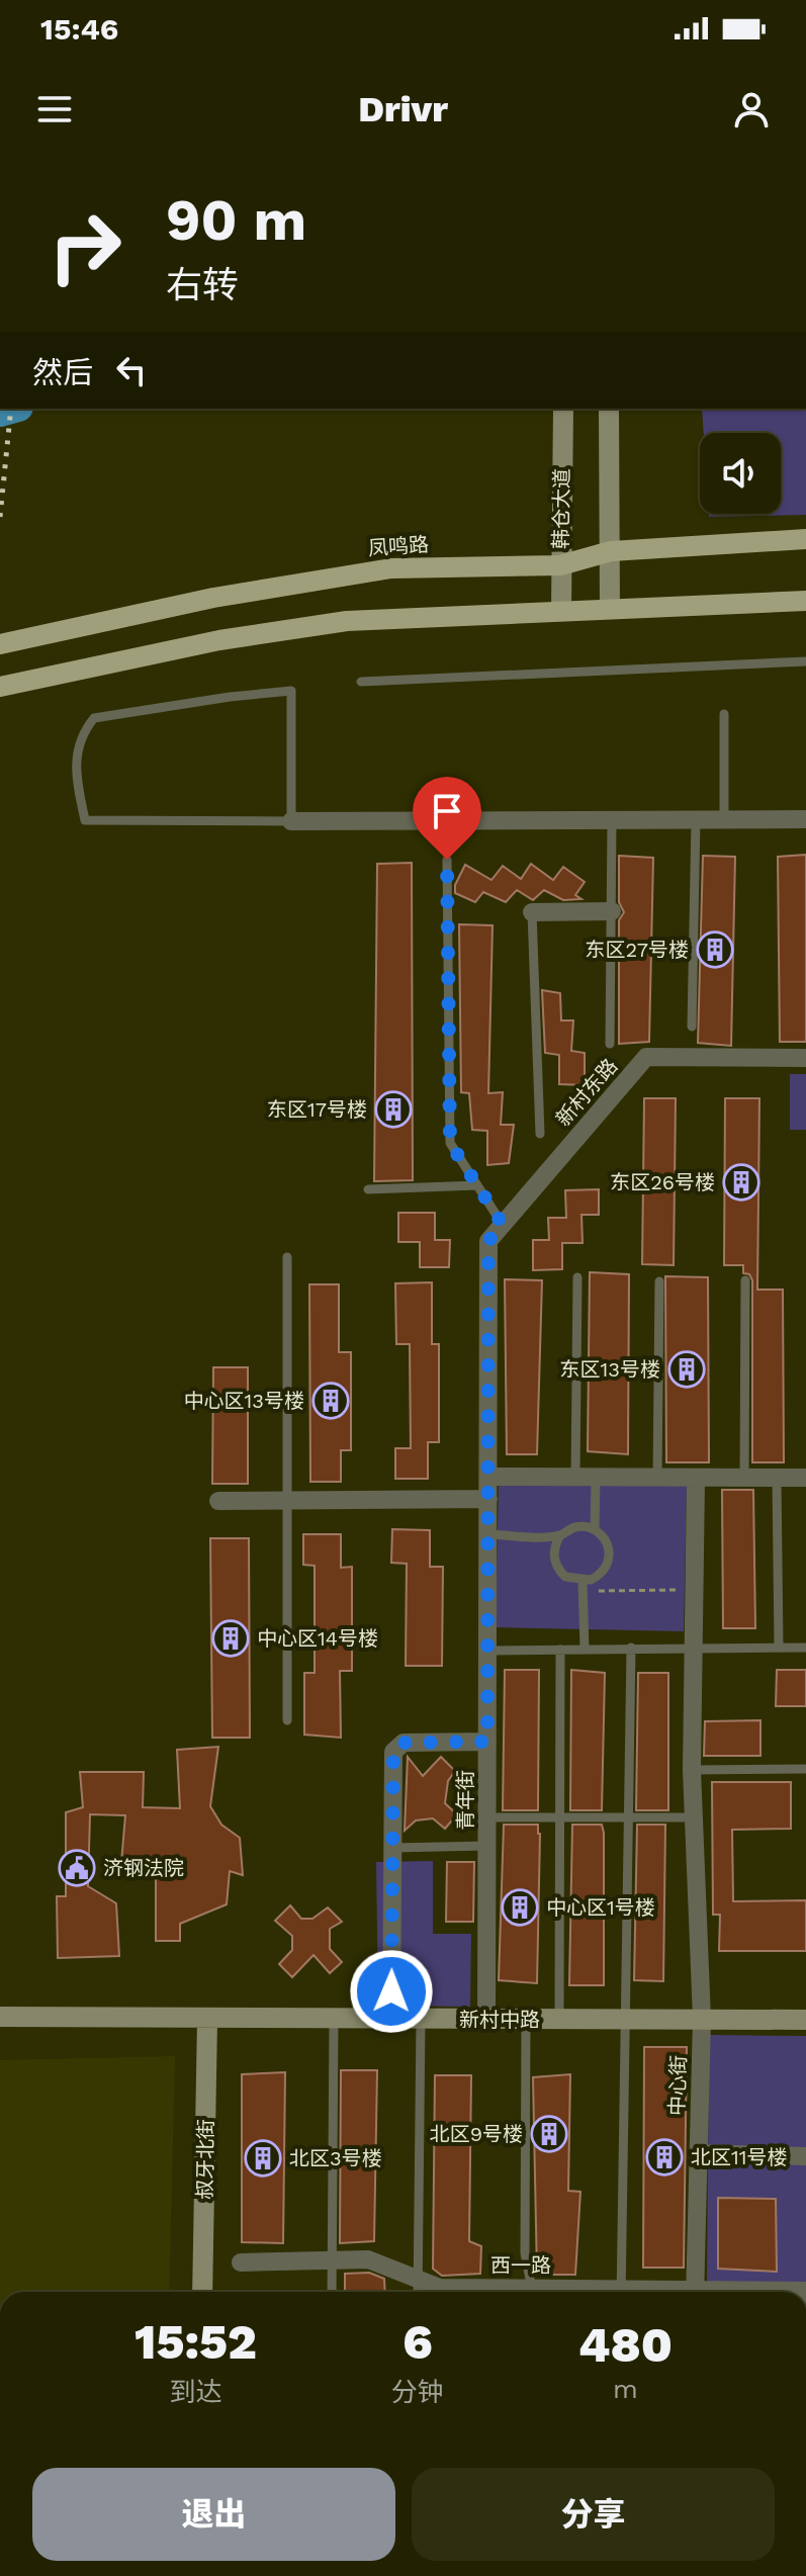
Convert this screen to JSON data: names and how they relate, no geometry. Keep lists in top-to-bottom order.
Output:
{
  "streets": {
    "main road": ["凤鸣路"],
    "street": [
      "韩仓大道",
      "新村东路",
      "青年街",
      "新村中路",
      "中心街",
      "叔牙北街",
      "西一路"
    ]
  },
  "crossings": [
    ["韩仓大道", "凤鸣路"],
    ["新村东路", "青年街"],
    ["青年街", "新村中路"],
    ["新村中路", "中心街"],
    ["新村中路", "叔牙北街"]
  ],
  "places": {
    "building": [
      "东区27号楼",
      "东区17号楼",
      "东区26号楼",
      "东区13号楼",
      "中心区13号楼",
      "中心区14号楼",
      "中心区1号楼",
      "北区9号楼",
      "北区11号楼",
      "北区3号楼"
    ],
    "public building": ["济钢法院"]
  },
  "page": {
    "status": "15:46",
    "header": "Drivr",
    "turn": ["90 m", "右转"],
    "then": "然后",
    "eta": [
      "15:52",
      "到达",
      "6",
      "分钟",
      "480",
      "m"
    ],
    "buttons": ["退出", "分享"]
  }
}
